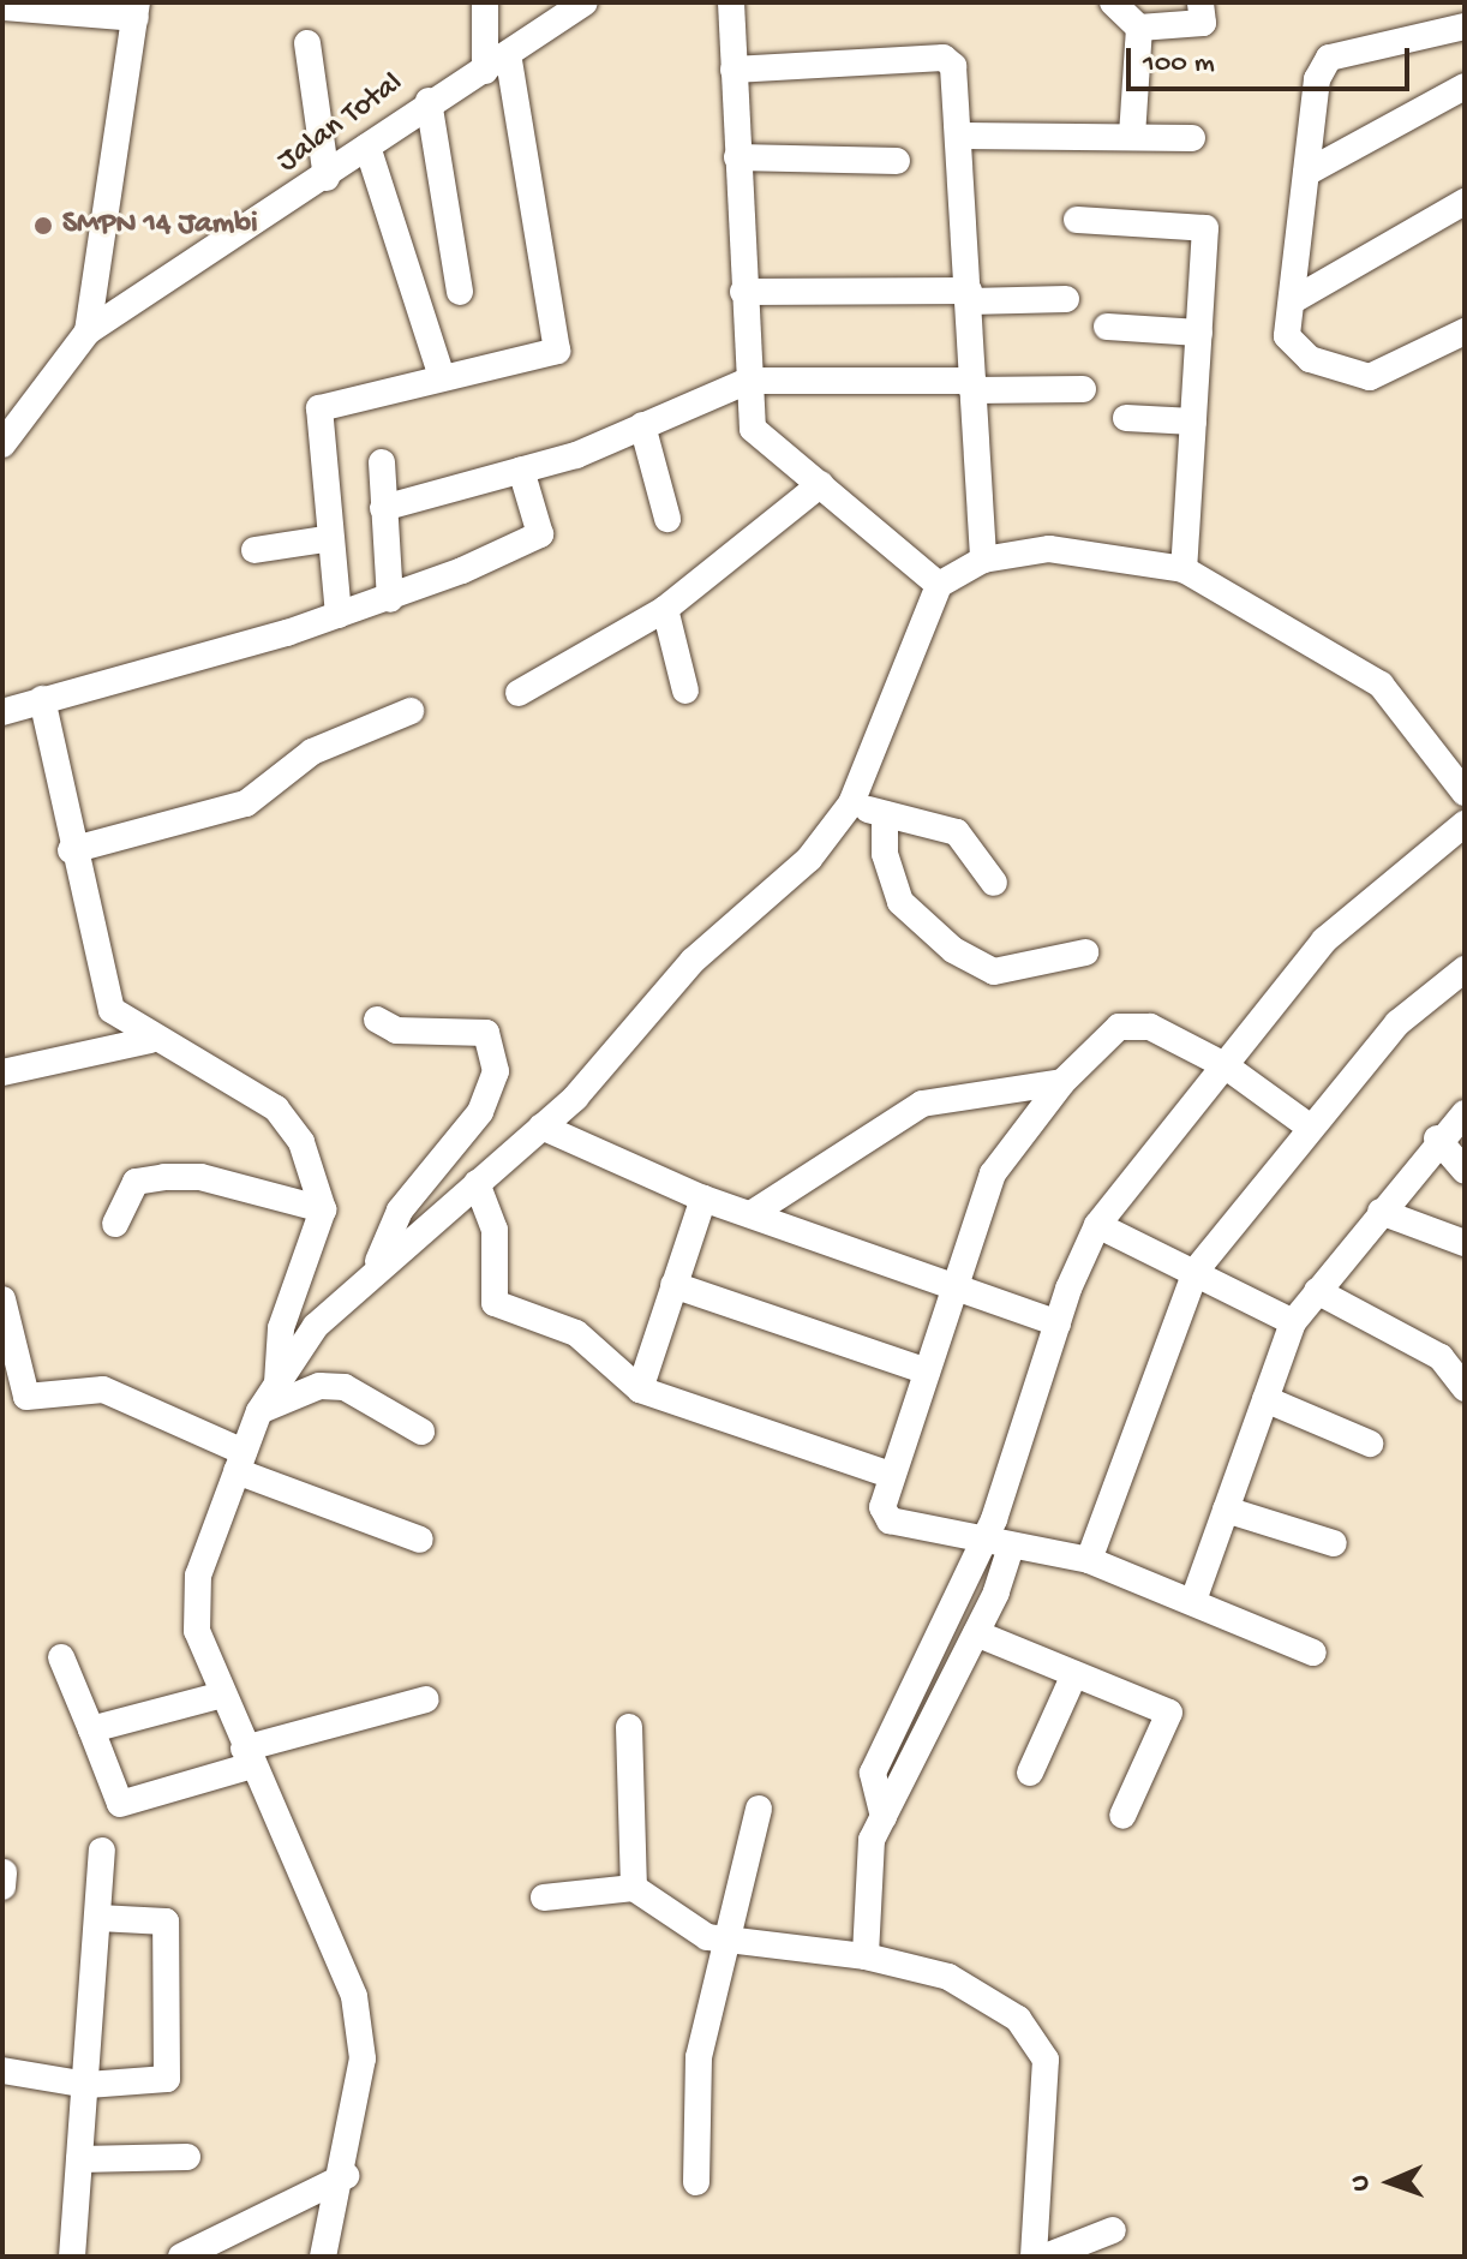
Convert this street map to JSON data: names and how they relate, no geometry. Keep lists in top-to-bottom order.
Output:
{
  "streets": {
    "street": ["Jalan Total"]
  },
  "places": ["SMPN 14 Jambi"],
  "scale_bar": "100 m",
  "north": "left"
}
